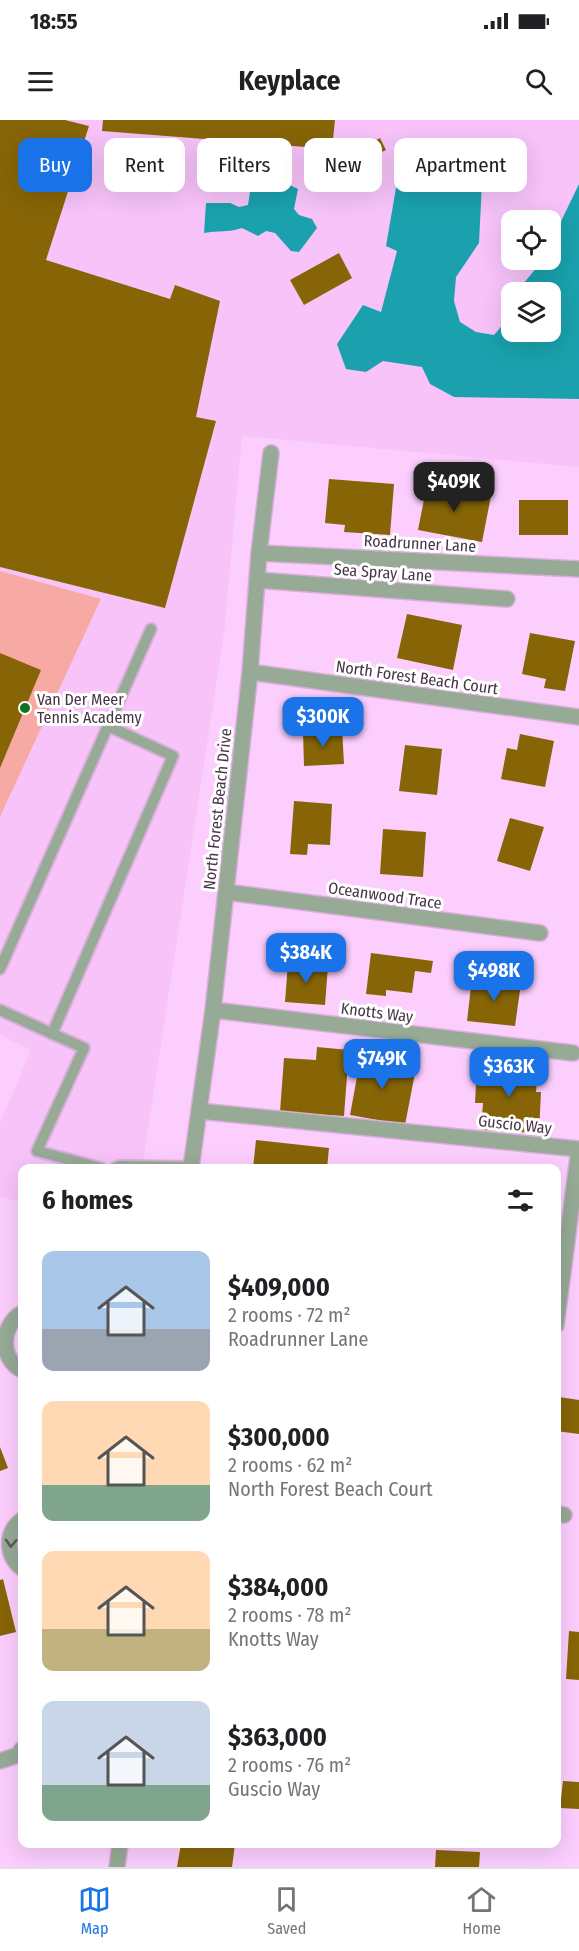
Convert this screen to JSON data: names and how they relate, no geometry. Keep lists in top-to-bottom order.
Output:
{
  "streets": {
    "street": [
      "Roadrunner Lane",
      "Sea Spray Lane",
      "North Forest Beach Court",
      "North Forest Beach Drive",
      "Oceanwood Trace",
      "Knotts Way",
      "Guscio Way"
    ]
  },
  "crossings": [
    ["Roadrunner Lane", "North Forest Beach Drive"],
    ["Sea Spray Lane", "North Forest Beach Drive"],
    ["North Forest Beach Court", "North Forest Beach Drive"],
    ["North Forest Beach Drive", "Oceanwood Trace"],
    ["North Forest Beach Drive", "Knotts Way"],
    ["North Forest Beach Drive", "Guscio Way"]
  ],
  "places": ["Van Der Meer Tennis Academy"],
  "page": {
    "status": "18:55",
    "header": "Keyplace",
    "chip": [
      "Buy",
      "Rent",
      "Filters",
      "New",
      "Apartment"
    ],
    "price": [
      "$409K",
      "$300K",
      "$384K",
      "$498K",
      "$749K",
      "$363K"
    ],
    "heading": "6 homes",
    "list": [
      {
        "name": "$409,000",
        "note": "2 rooms · 72 m² · Roadrunner Lane"
      },
      {
        "name": "$300,000",
        "note": "2 rooms · 62 m² · North Forest Beach Court"
      },
      {
        "name": "$384,000",
        "note": "2 rooms · 78 m² · Knotts Way"
      },
      {
        "name": "$363,000",
        "note": "2 rooms · 76 m² · Guscio Way"
      }
    ],
    "tabs": ["Map", "Saved", "Home"]
  }
}
